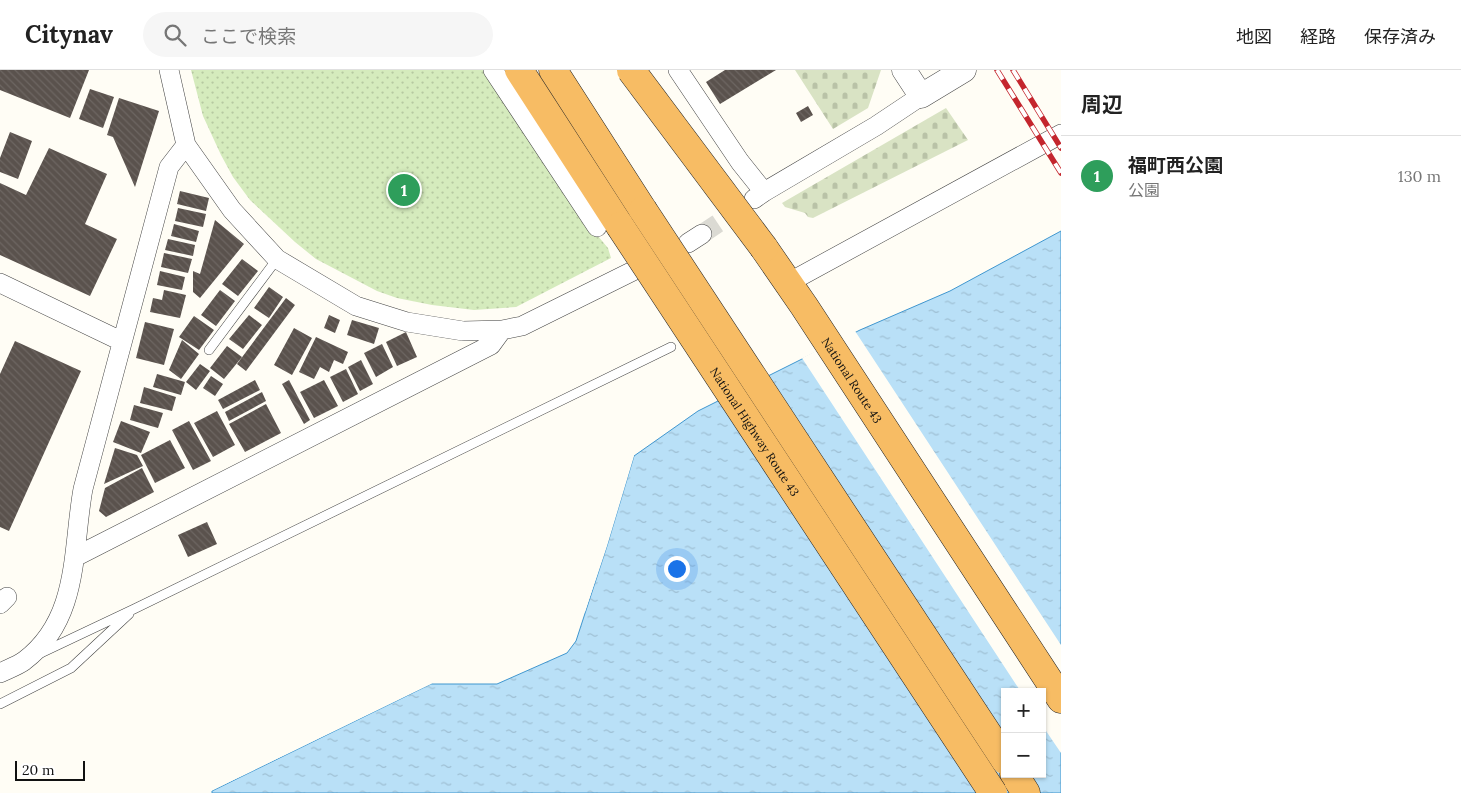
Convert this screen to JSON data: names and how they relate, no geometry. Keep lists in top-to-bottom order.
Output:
{
  "streets": {
    "highway": ["National Route 43", "National Highway Route 43"]
  },
  "scale_bar": "20 m",
  "page": {
    "header": "Citynav",
    "search": "ここで検索",
    "nav": ["地図", "経路", "保存済み"],
    "heading": "周辺",
    "list": [
      {
        "mark": "1",
        "name": "福町西公園",
        "note": "公園",
        "value": "130 m"
      }
    ],
    "pins": "1",
    "map_buttons": ["+", "−"],
    "scale": "20 m"
  }
}
